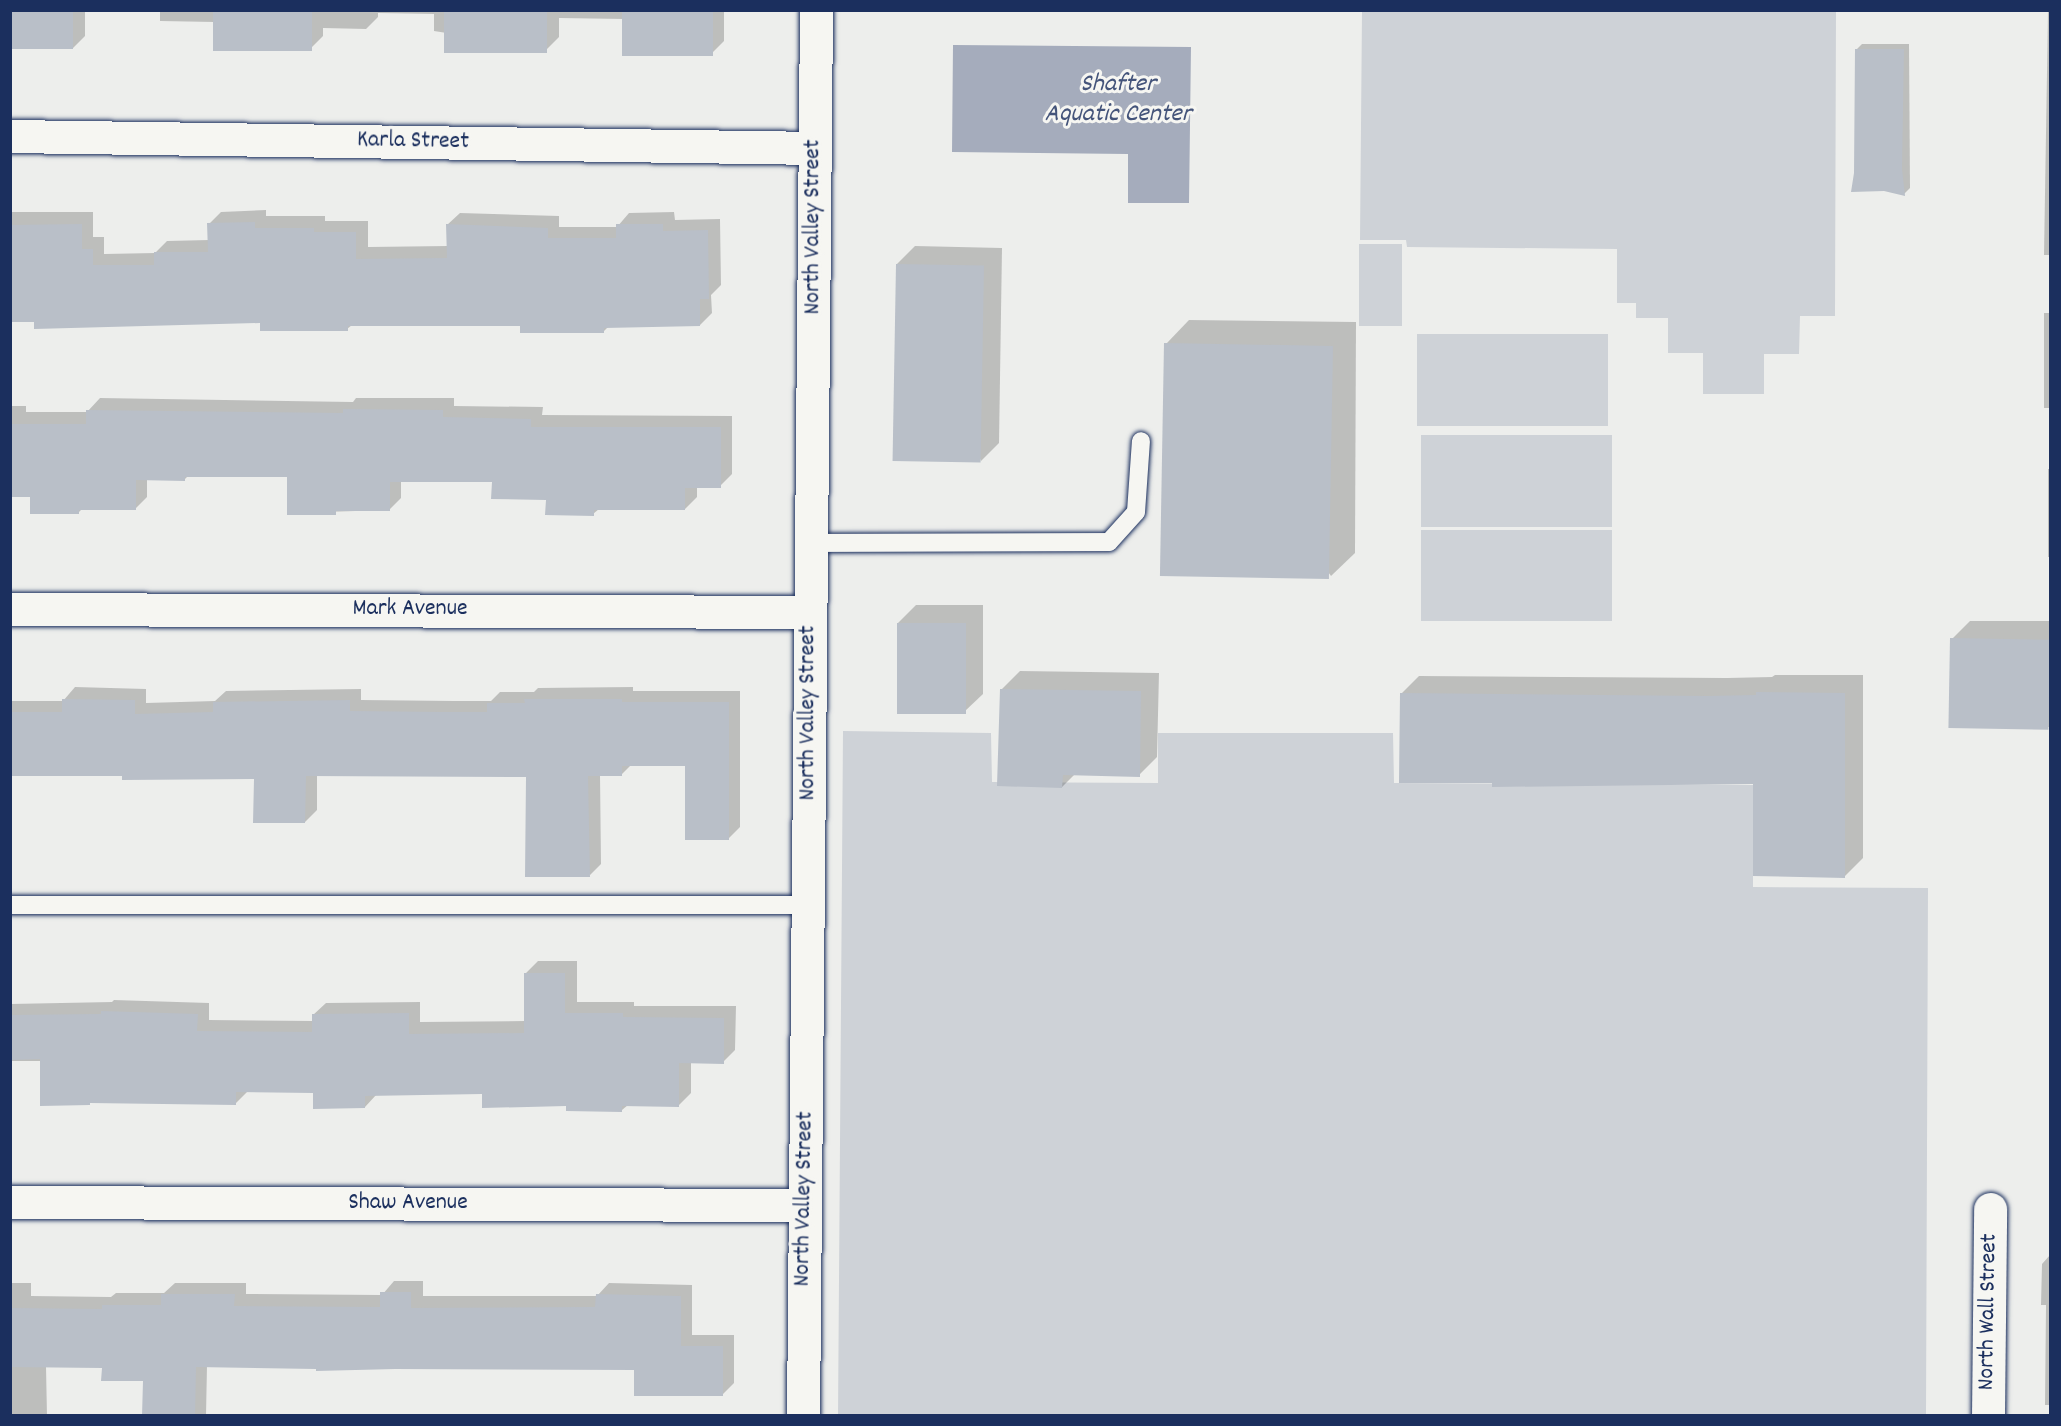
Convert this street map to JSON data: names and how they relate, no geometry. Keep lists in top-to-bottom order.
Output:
{
  "streets": {
    "street": [
      "Karla Street",
      "North Valley Street",
      "Mark Avenue",
      "Shaw Avenue",
      "North Wall Street"
    ]
  },
  "crossings": [
    ["Karla Street", "North Valley Street"],
    ["North Valley Street", "Mark Avenue"],
    ["North Valley Street", "Shaw Avenue"]
  ],
  "water": ["Shafter Aquatic Center"]
}
